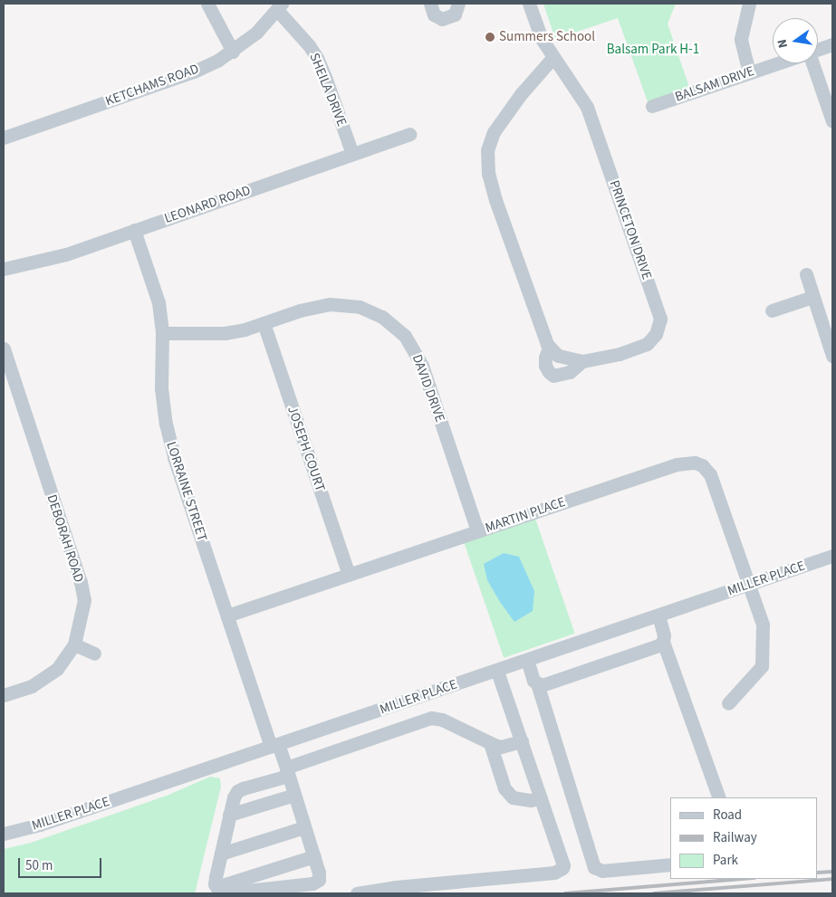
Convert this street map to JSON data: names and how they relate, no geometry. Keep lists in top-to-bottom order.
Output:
{
  "streets": {
    "street": [
      "BALSAM DRIVE",
      "KETCHAMS ROAD",
      "SHEILA DRIVE",
      "LEONARD ROAD",
      "PRINCETON DRIVE",
      "DAVID DRIVE",
      "JOSEPH COURT",
      "LORRAINE STREET",
      "MARTIN PLACE",
      "DEBORAH ROAD",
      "MILLER PLACE"
    ]
  },
  "crossings": [
    ["KETCHAMS ROAD", "SHEILA DRIVE"],
    ["SHEILA DRIVE", "LEONARD ROAD"],
    ["LEONARD ROAD", "LORRAINE STREET"],
    ["DAVID DRIVE", "JOSEPH COURT"],
    ["DAVID DRIVE", "LORRAINE STREET"],
    ["DAVID DRIVE", "MARTIN PLACE"],
    ["JOSEPH COURT", "MARTIN PLACE"],
    ["LORRAINE STREET", "MARTIN PLACE"],
    ["LORRAINE STREET", "MILLER PLACE"],
    ["MARTIN PLACE", "MILLER PLACE"]
  ],
  "parks": ["Balsam Park H-1"],
  "places": ["Summers School"],
  "legend": ["Road", "Railway", "Park"],
  "scale_bar": "50 m",
  "north": "left"
}
